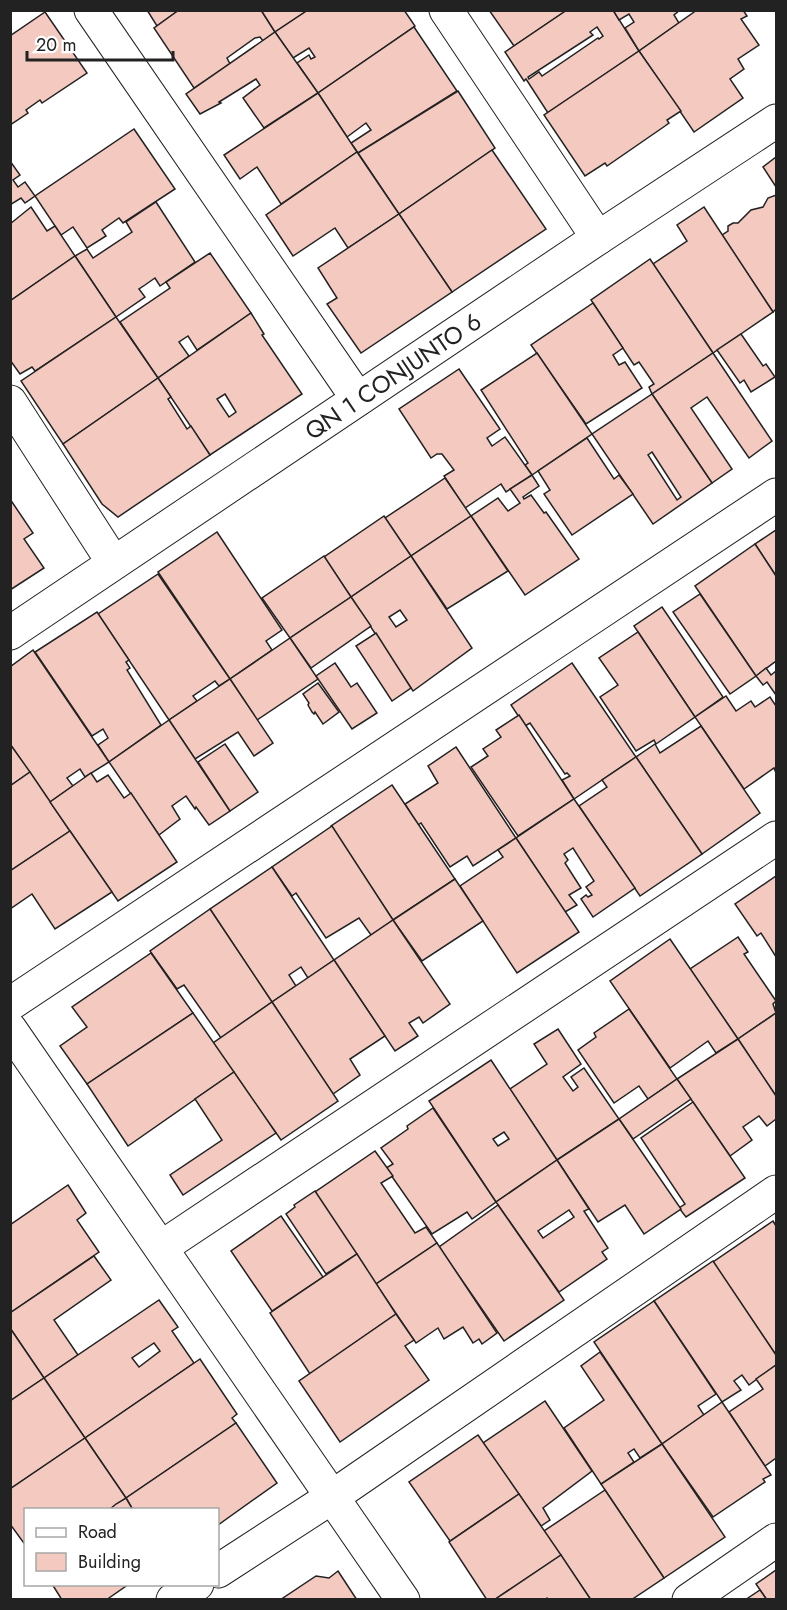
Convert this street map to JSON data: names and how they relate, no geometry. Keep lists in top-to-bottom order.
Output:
{
  "streets": {
    "street": ["QN 1 CONJUNTO 6"]
  },
  "legend": ["Road", "Building"],
  "scale_bar": "20 m"
}
